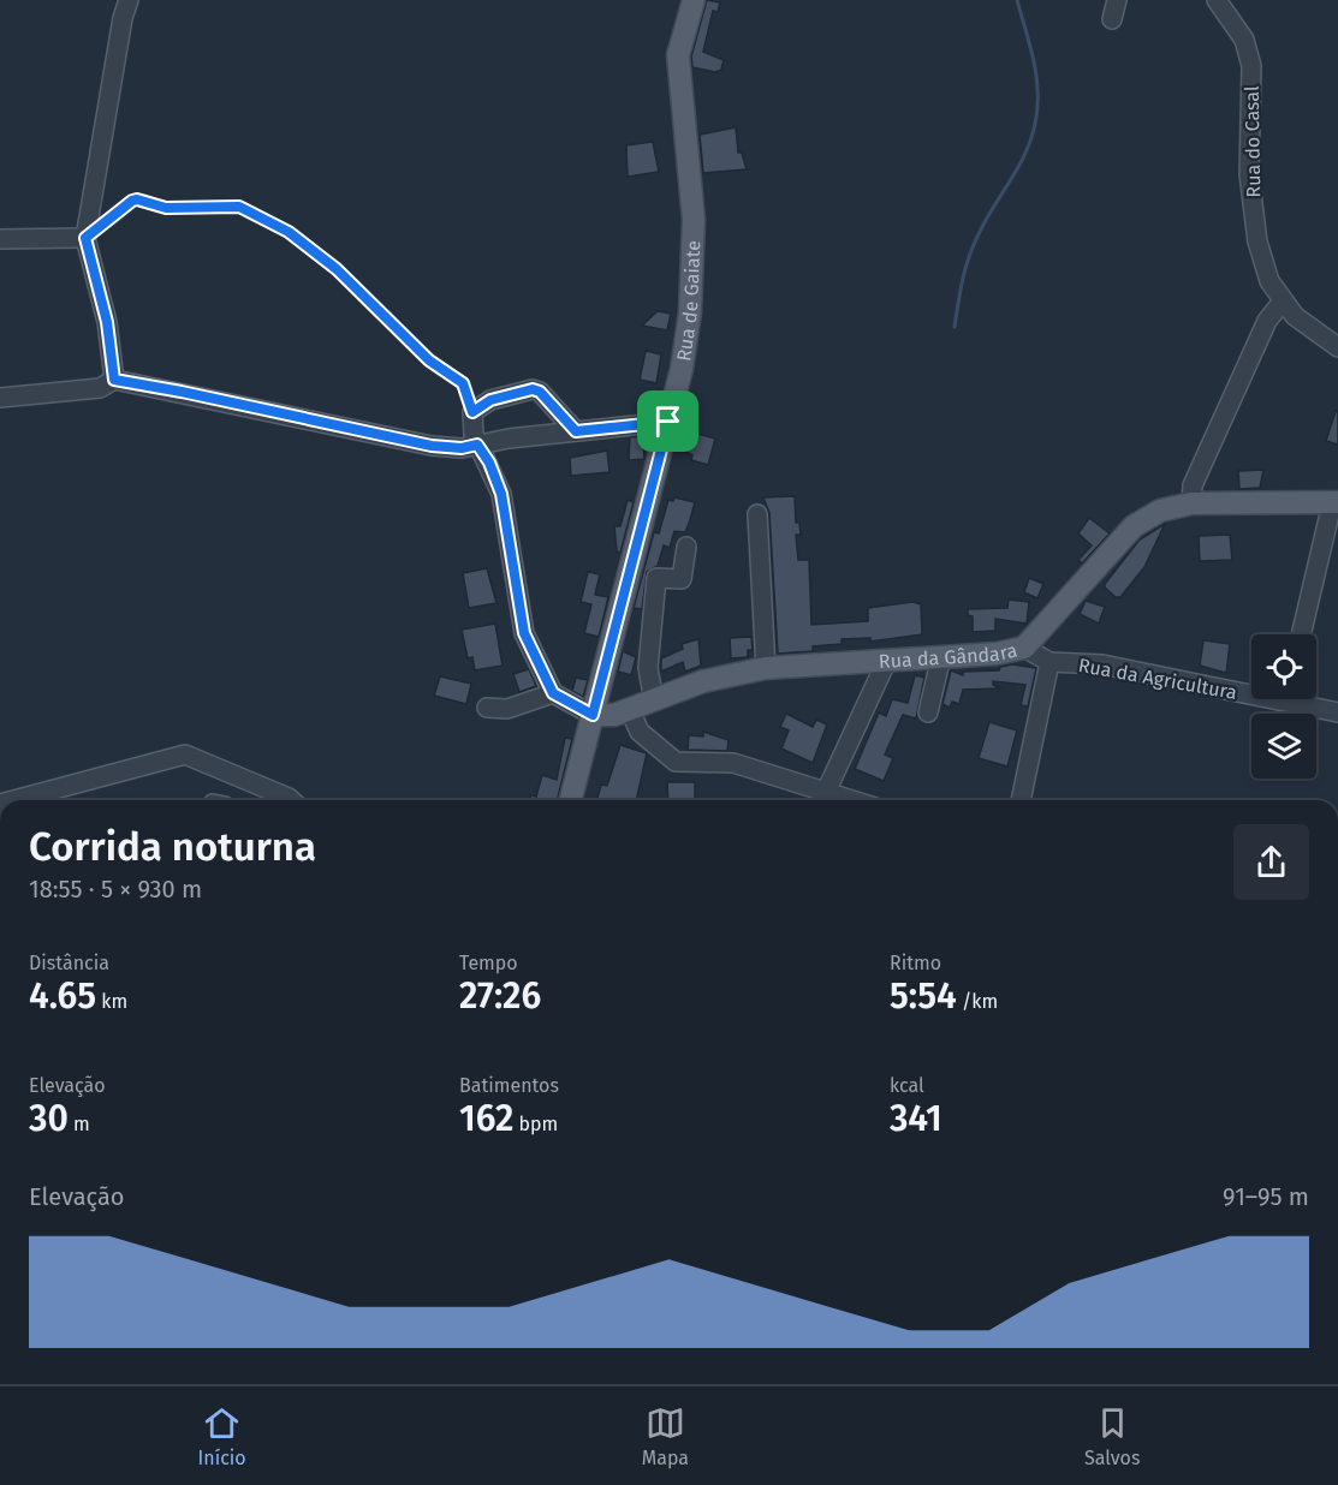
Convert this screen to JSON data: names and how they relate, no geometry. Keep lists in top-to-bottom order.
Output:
{
  "streets": {
    "main road": ["Rua de Gaiate", "Rua da Gândara"],
    "street": ["Rua do Casal", "Rua da Agricultura"]
  },
  "crossings": [
    ["Rua de Gaiate", "Rua da Gândara"],
    ["Rua da Gândara", "Rua da Agricultura"]
  ],
  "page": {
    "heading": ["Corrida noturna", "18:55 · 5 × 930 m"],
    "stats": [
      ["Distância", "4.65 km"],
      ["Tempo", "27:26"],
      ["Ritmo", "5:54 /km"],
      ["Elevação", "30 m"],
      ["Batimentos", "162 bpm"],
      ["kcal", "341"]
    ],
    "chart": ["Elevação", "91–95 m"],
    "tabs": ["Início", "Mapa", "Salvos"]
  }
}
